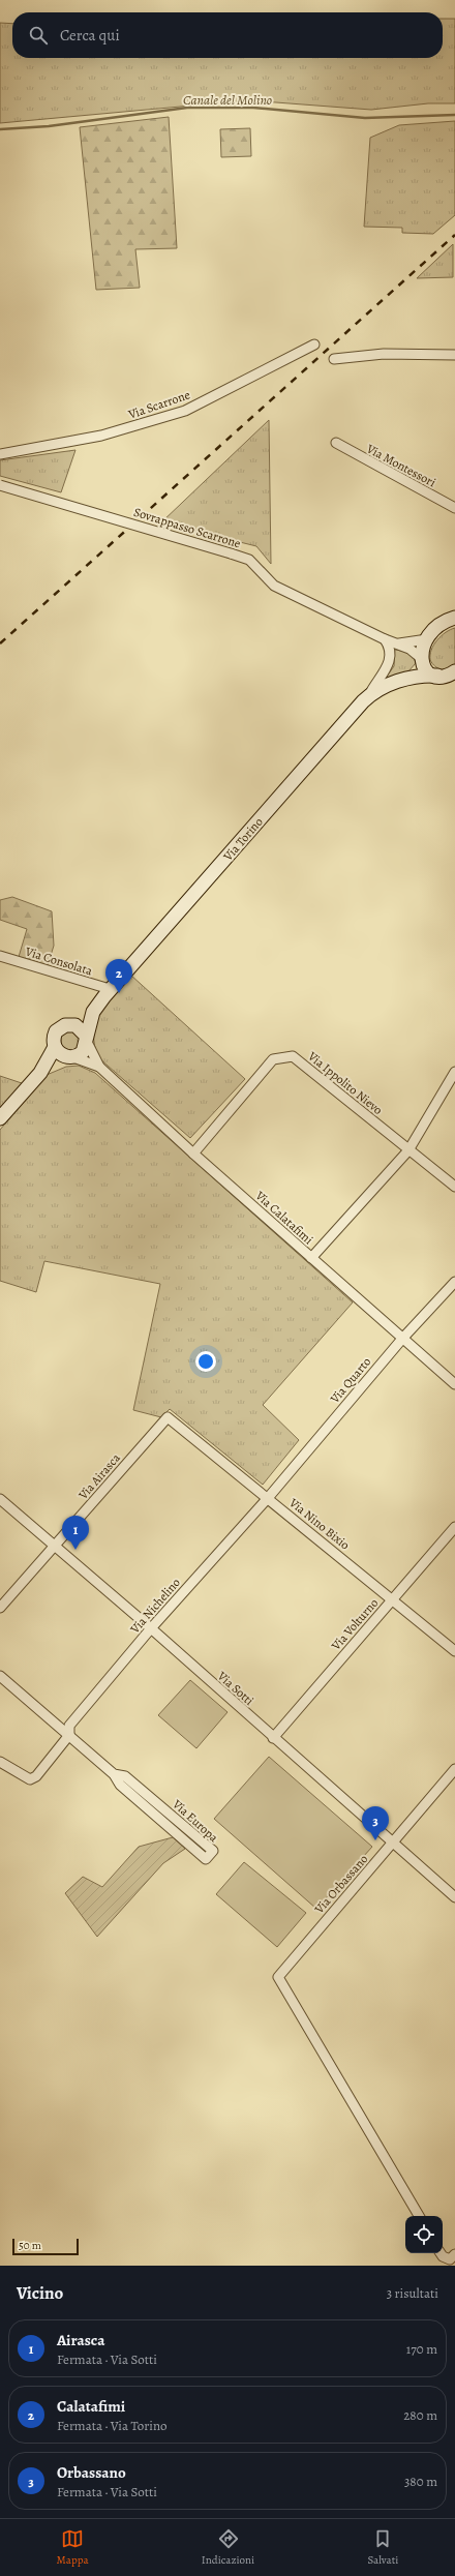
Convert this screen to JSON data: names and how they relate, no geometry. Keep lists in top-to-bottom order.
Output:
{
  "streets": {
    "main road": ["Via Torino"],
    "street": [
      "Via Scarrone",
      "Via Montessori",
      "Sovrappasso Scarrone",
      "Via Consolata",
      "Via Ippolito Nievo",
      "Via Calatafimi",
      "Via Quarto",
      "Via Airasca",
      "Via Nino Bixio",
      "Via Nichelino",
      "Via Volturno",
      "Via Sotti",
      "Via Europa",
      "Via Orbassano"
    ]
  },
  "crossings": [
    ["Via Torino", "Via Consolata"],
    ["Via Torino", "Via Calatafimi"],
    ["Via Ippolito Nievo", "Via Calatafimi"],
    ["Via Calatafimi", "Via Quarto"],
    ["Via Quarto", "Via Nino Bixio"],
    ["Via Quarto", "Via Nichelino"],
    ["Via Airasca", "Via Nino Bixio"],
    ["Via Airasca", "Via Sotti"],
    ["Via Nino Bixio", "Via Nichelino"],
    ["Via Nino Bixio", "Via Volturno"],
    ["Via Nichelino", "Via Sotti"],
    ["Via Nichelino", "Via Europa"],
    ["Via Volturno", "Via Sotti"],
    ["Via Sotti", "Via Orbassano"]
  ],
  "water": ["Canale del Molino"],
  "scale_bar": "50 m",
  "page": {
    "search": "Cerca qui",
    "pins": ["2", "1", "3"],
    "scale": "50 m",
    "heading": ["Vicino", "3 risultati"],
    "list": [
      {
        "mark": "1",
        "name": "Airasca",
        "note": "Fermata · Via Sotti",
        "value": "170 m"
      },
      {
        "mark": "2",
        "name": "Calatafimi",
        "note": "Fermata · Via Torino",
        "value": "280 m"
      },
      {
        "mark": "3",
        "name": "Orbassano",
        "note": "Fermata · Via Sotti",
        "value": "380 m"
      }
    ],
    "nav": ["Mappa", "Indicazioni", "Salvati"]
  }
}
